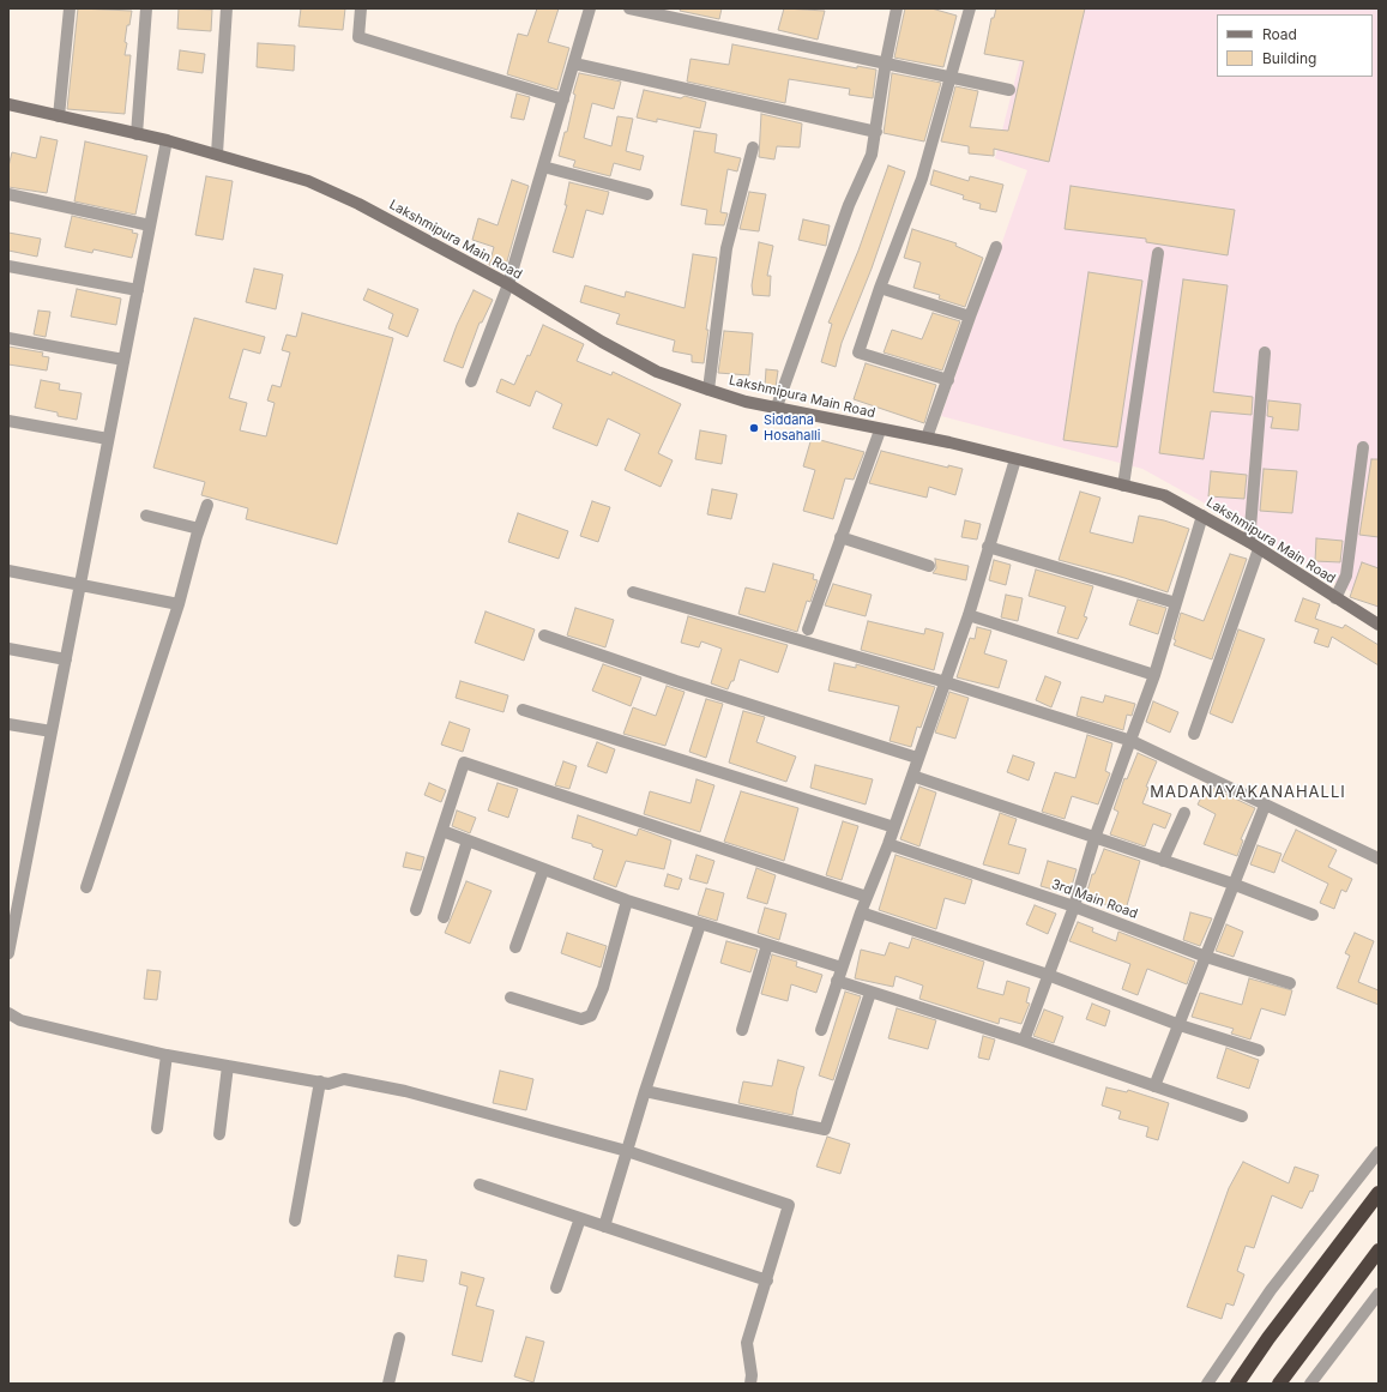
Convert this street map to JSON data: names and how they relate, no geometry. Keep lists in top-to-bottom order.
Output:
{
  "streets": {
    "main road": ["Lakshmipura Main Road"],
    "street": ["3rd Main Road"]
  },
  "districts": ["MADANAYAKANAHALLI"],
  "places": ["Siddana Hosahalli"],
  "legend": ["Road", "Building"]
}
